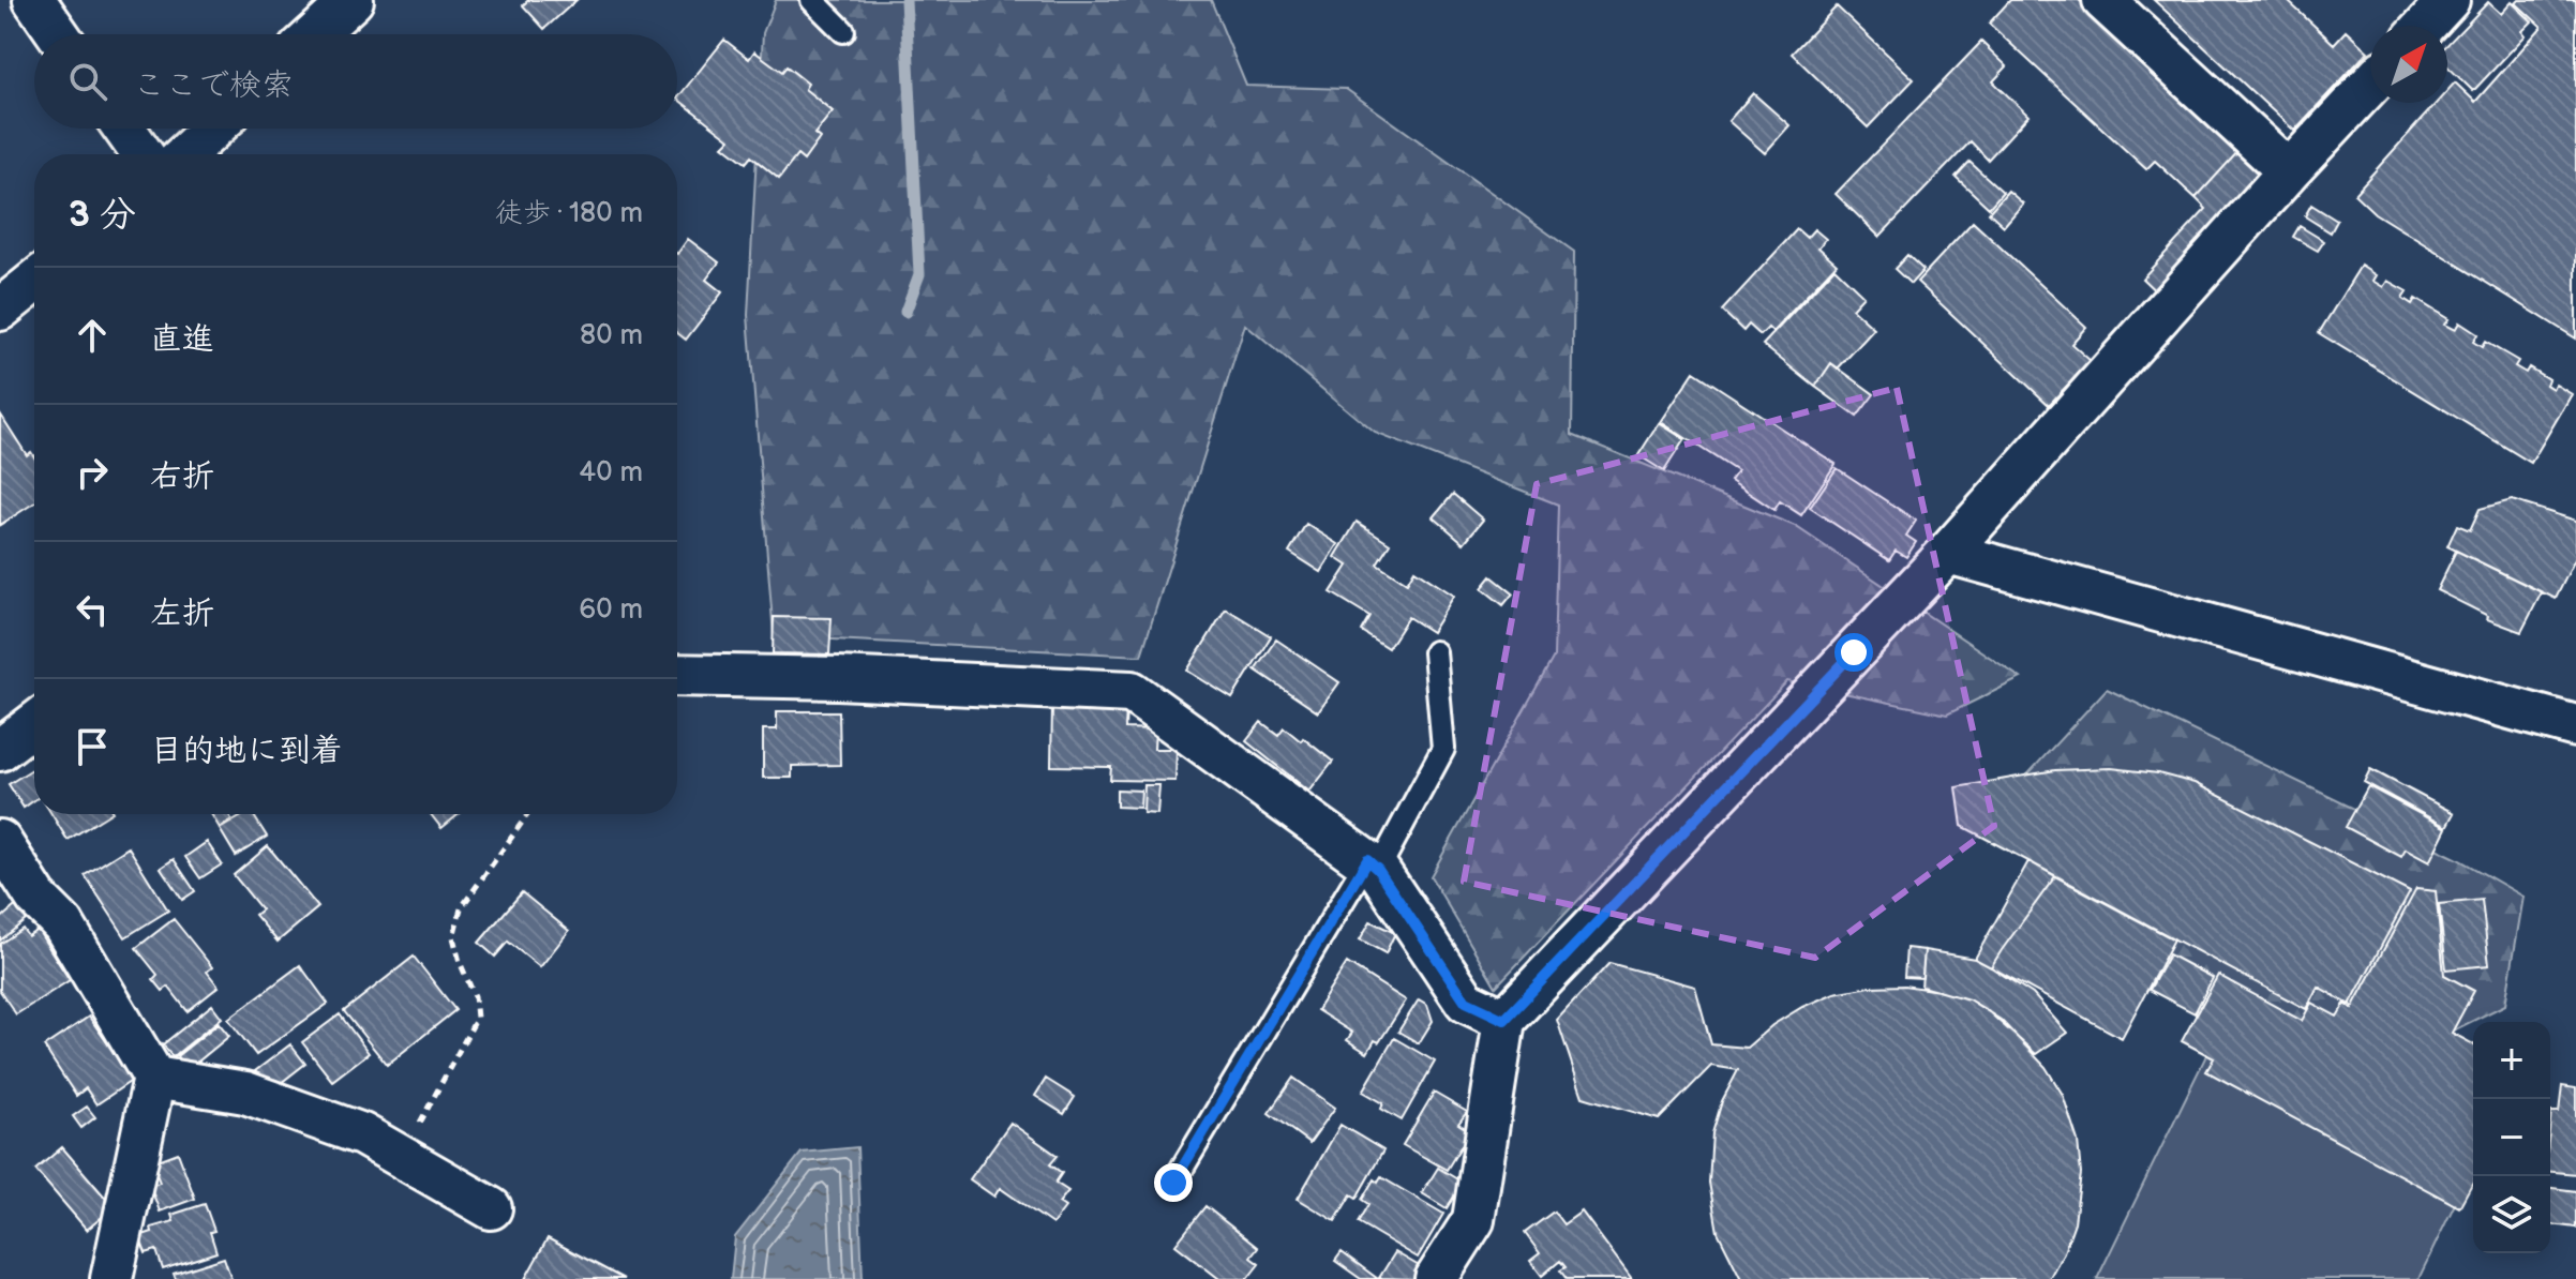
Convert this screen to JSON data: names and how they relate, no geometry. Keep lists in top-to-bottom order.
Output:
{
  "north": "top right",
  "page": {
    "search": "ここで検索",
    "heading": ["3 分", "徒歩 · 180 m"],
    "list": [
      ["直進", "80 m"],
      ["右折", "40 m"],
      ["左折", "60 m"],
      "目的地に到着"
    ],
    "map_buttons": ["+", "−"]
  }
}
